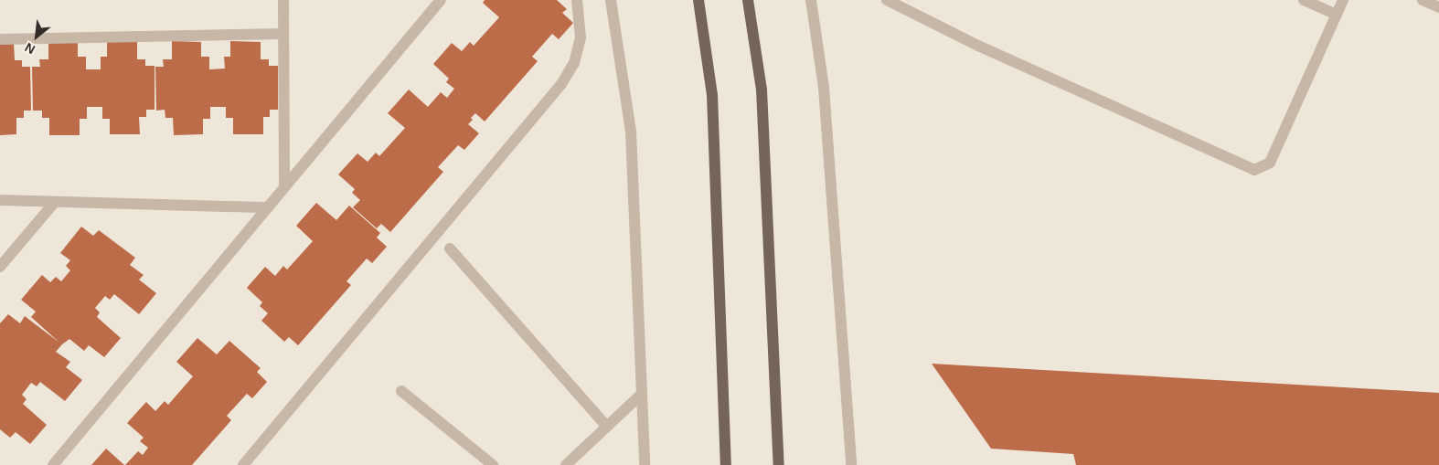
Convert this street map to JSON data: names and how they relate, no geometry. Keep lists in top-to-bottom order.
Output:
{
  "north": "bottom left"
}
